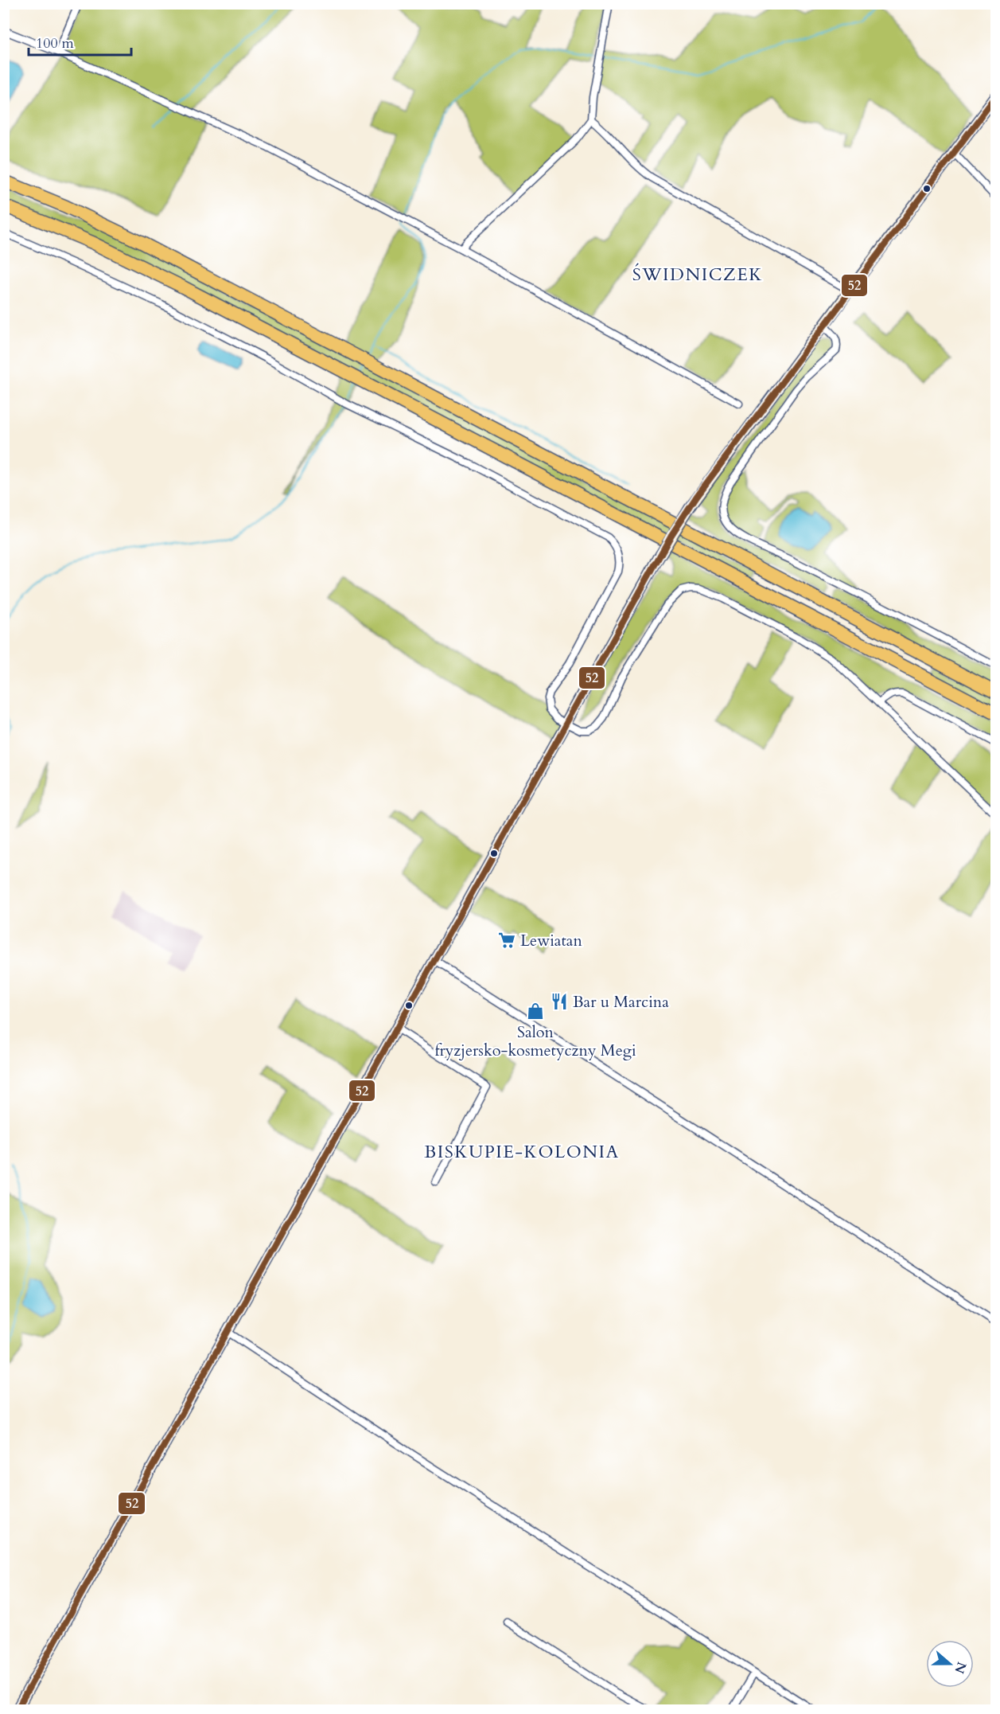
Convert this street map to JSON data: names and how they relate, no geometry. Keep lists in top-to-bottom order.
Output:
{
  "districts": ["ŚWIDNICZEK", "BISKUPIE-KOLONIA"],
  "places": {
    "supermarket": ["Lewiatan"],
    "restaurant": ["Bar u Marcina"],
    "shop": ["Salon fryzjersko-kosmetyczny Megi"]
  },
  "lines": ["transit line 52"],
  "scale_bar": "100 m",
  "north": "right"
}
